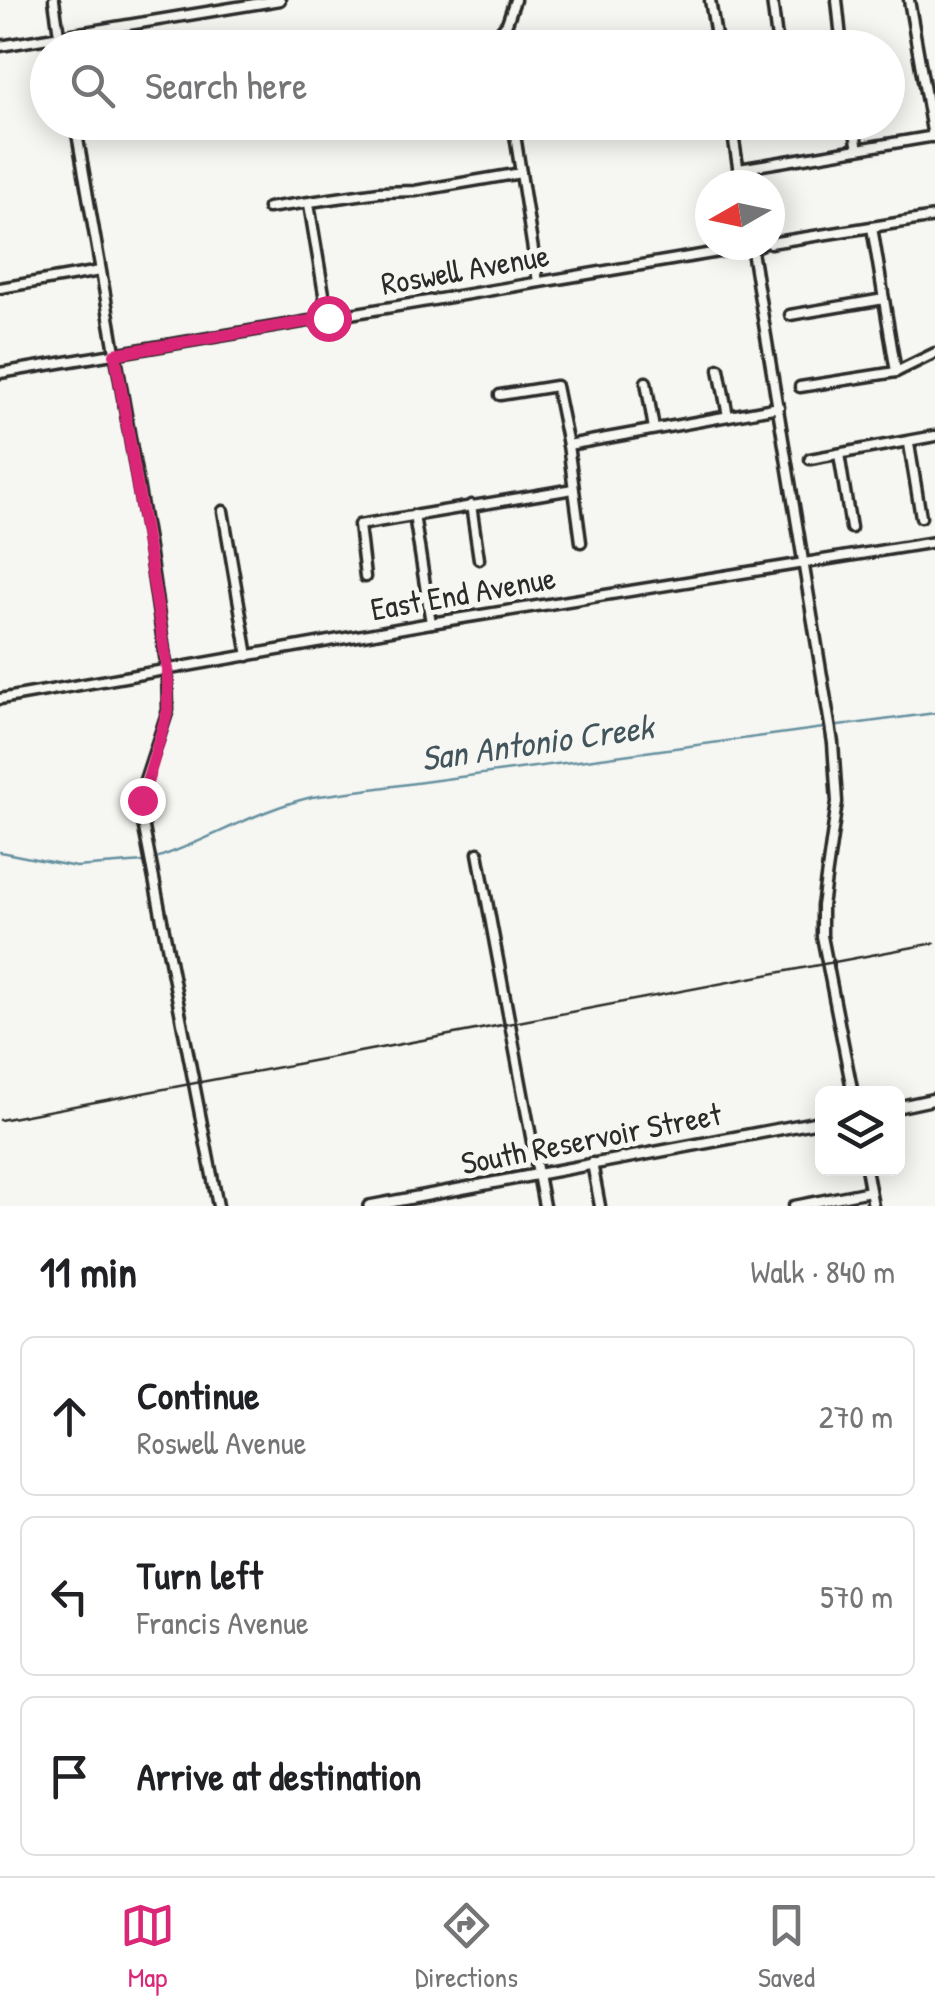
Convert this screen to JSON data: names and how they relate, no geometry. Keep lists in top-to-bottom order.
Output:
{
  "streets": {
    "main road": ["South Reservoir Street"],
    "street": ["Roswell Avenue", "East End Avenue"]
  },
  "water": ["San Antonio Creek"],
  "north": "left",
  "page": {
    "search": "Search here",
    "heading": ["11 min", "Walk · 840 m"],
    "list": [
      ["Continue", "Roswell Avenue", "270 m"],
      ["Turn left", "Francis Avenue", "570 m"],
      "Arrive at destination"
    ],
    "nav": ["Map", "Directions", "Saved"]
  }
}
